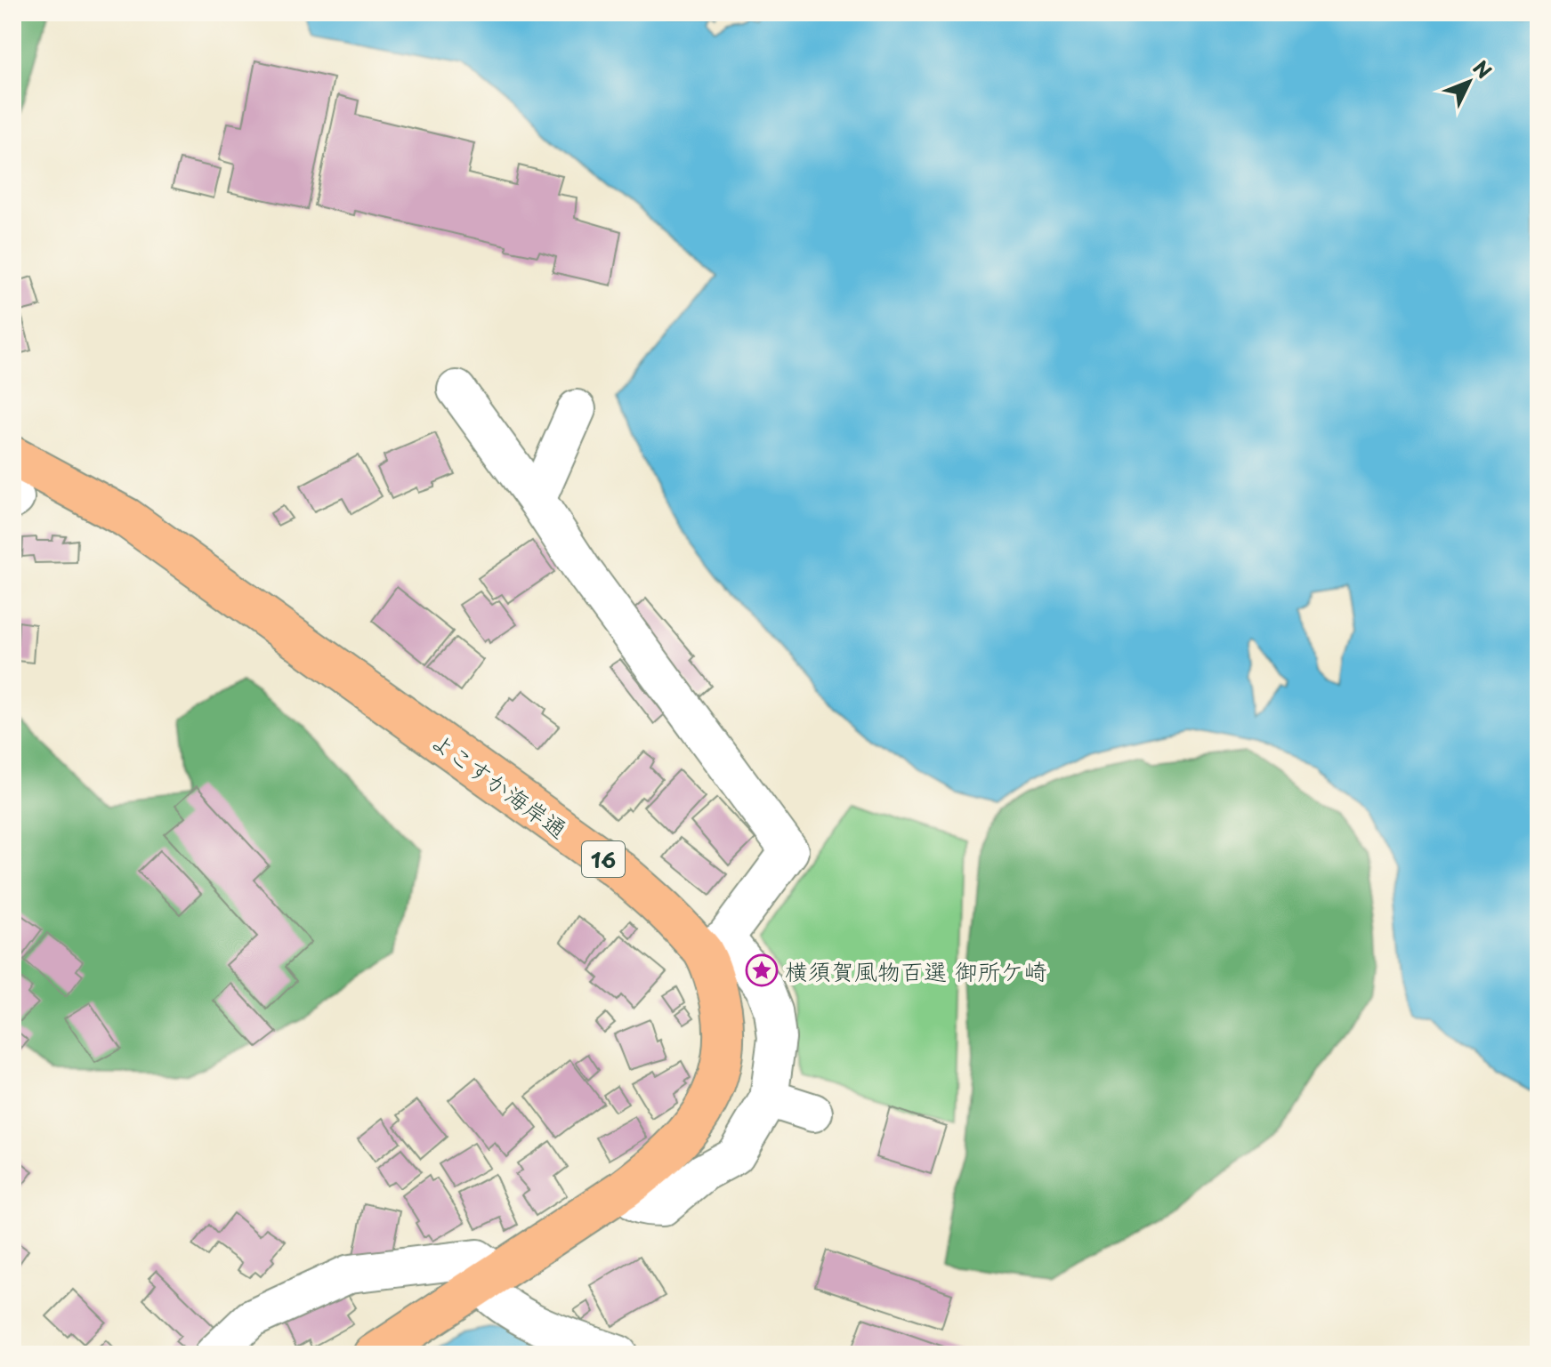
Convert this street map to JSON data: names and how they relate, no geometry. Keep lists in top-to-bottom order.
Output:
{
  "streets": {
    "highway": ["よこすか海岸通", "16"]
  },
  "places": {
    "place": ["横須賀風物百選 御所ケ崎"]
  },
  "north": "top right"
}
